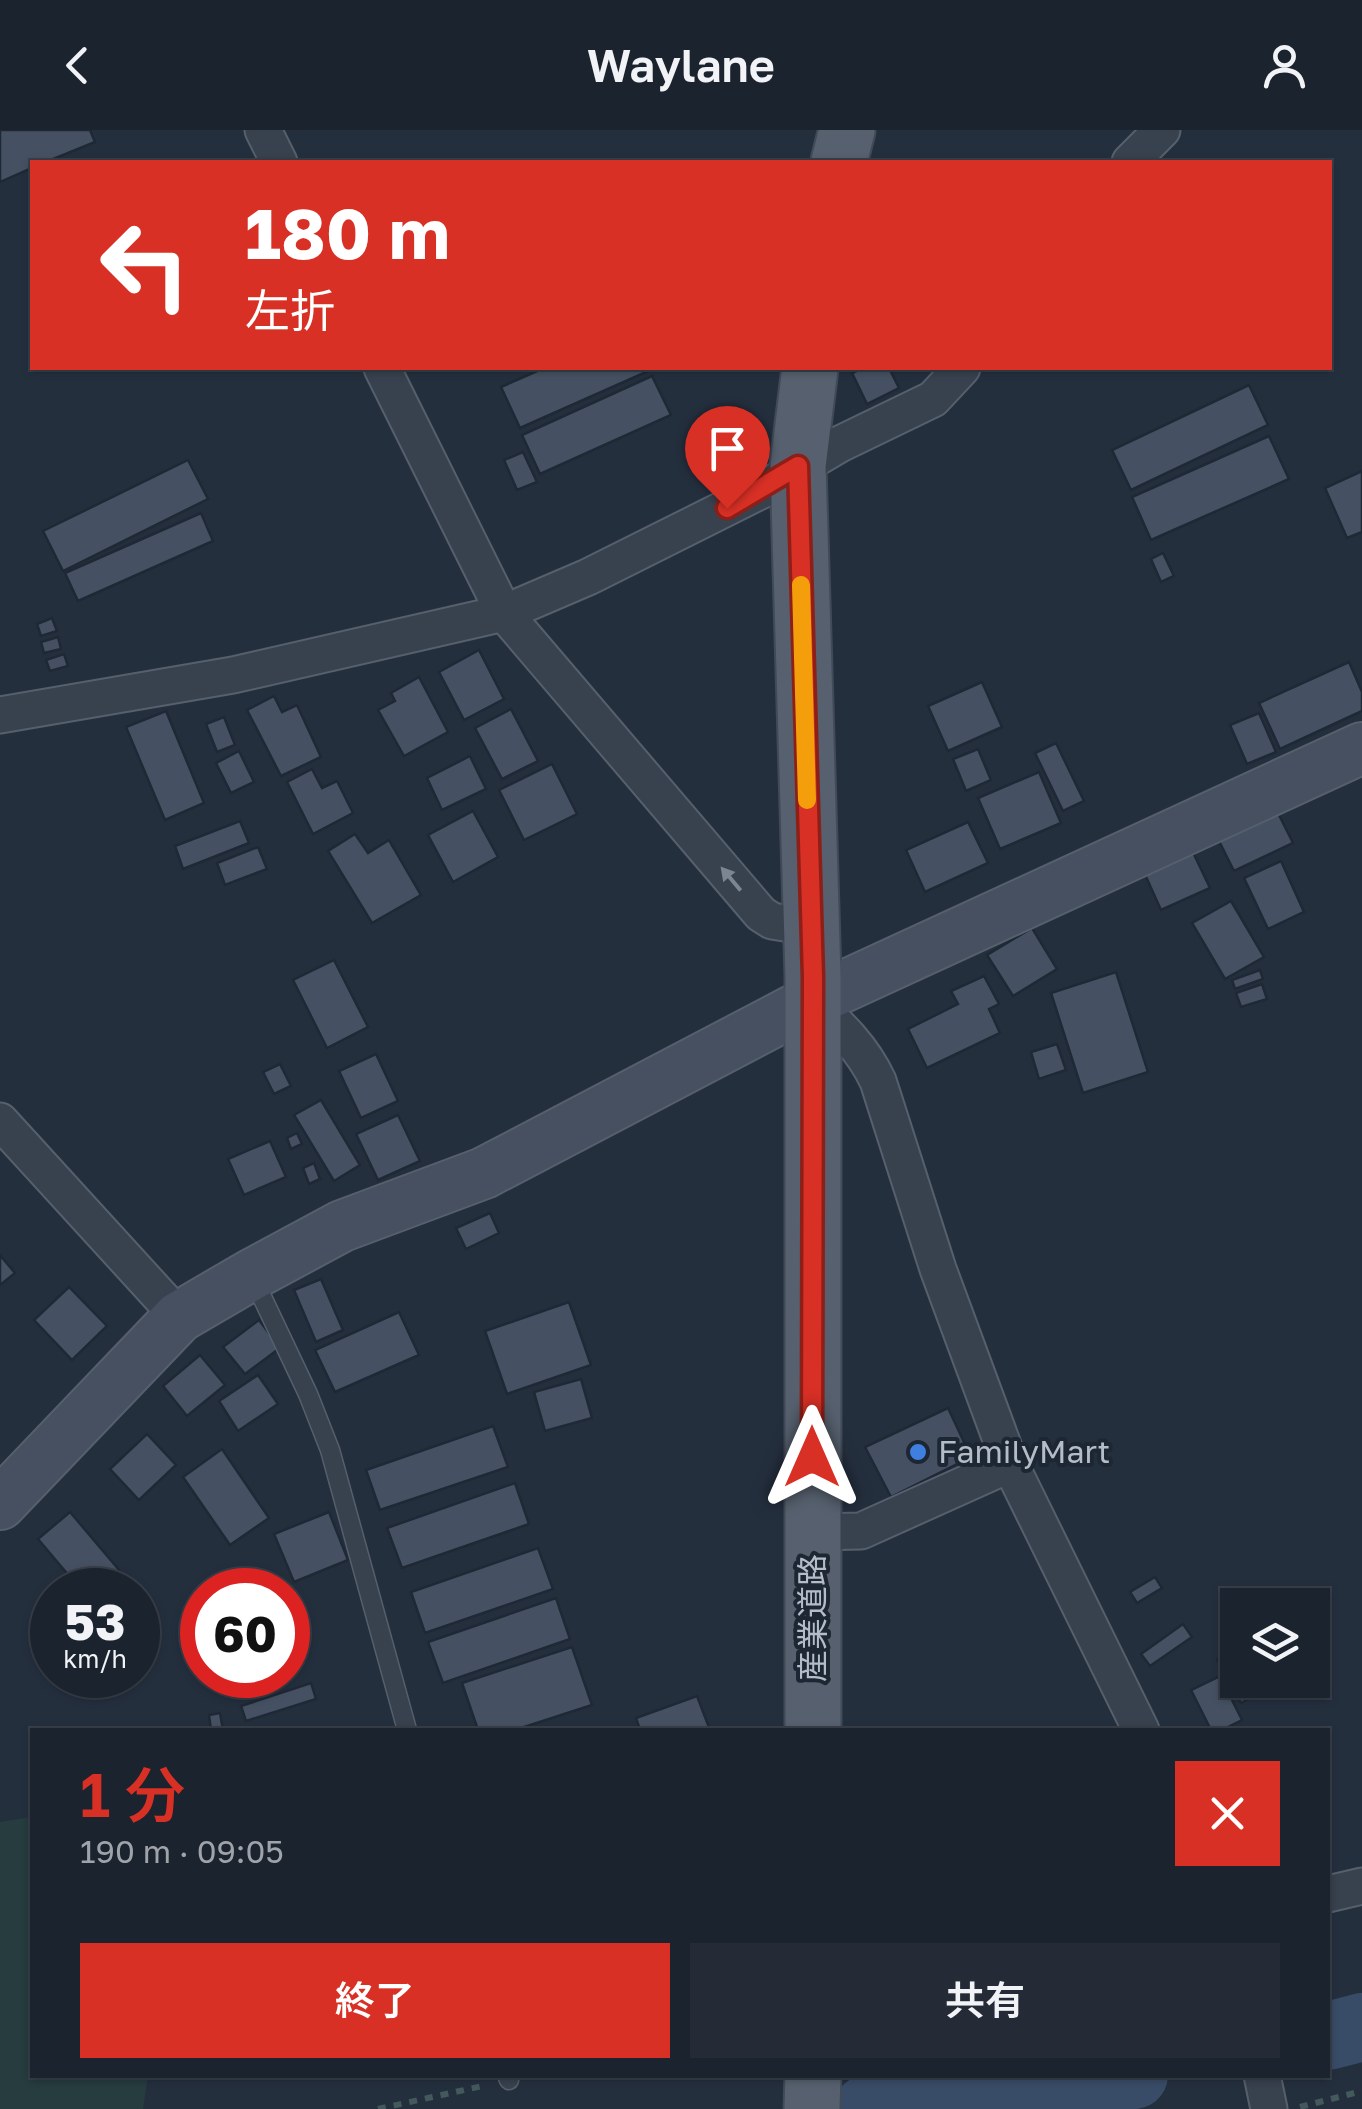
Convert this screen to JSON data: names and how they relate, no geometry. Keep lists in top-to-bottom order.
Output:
{
  "streets": {
    "main road": ["産業道路"]
  },
  "places": ["FamilyMart"],
  "page": {
    "header": "Waylane",
    "turn": ["180 m", "左折"],
    "speed": "53 km/h",
    "limit": "60",
    "heading": ["1 分", "190 m · 09:05"],
    "buttons": ["終了", "共有"]
  }
}
